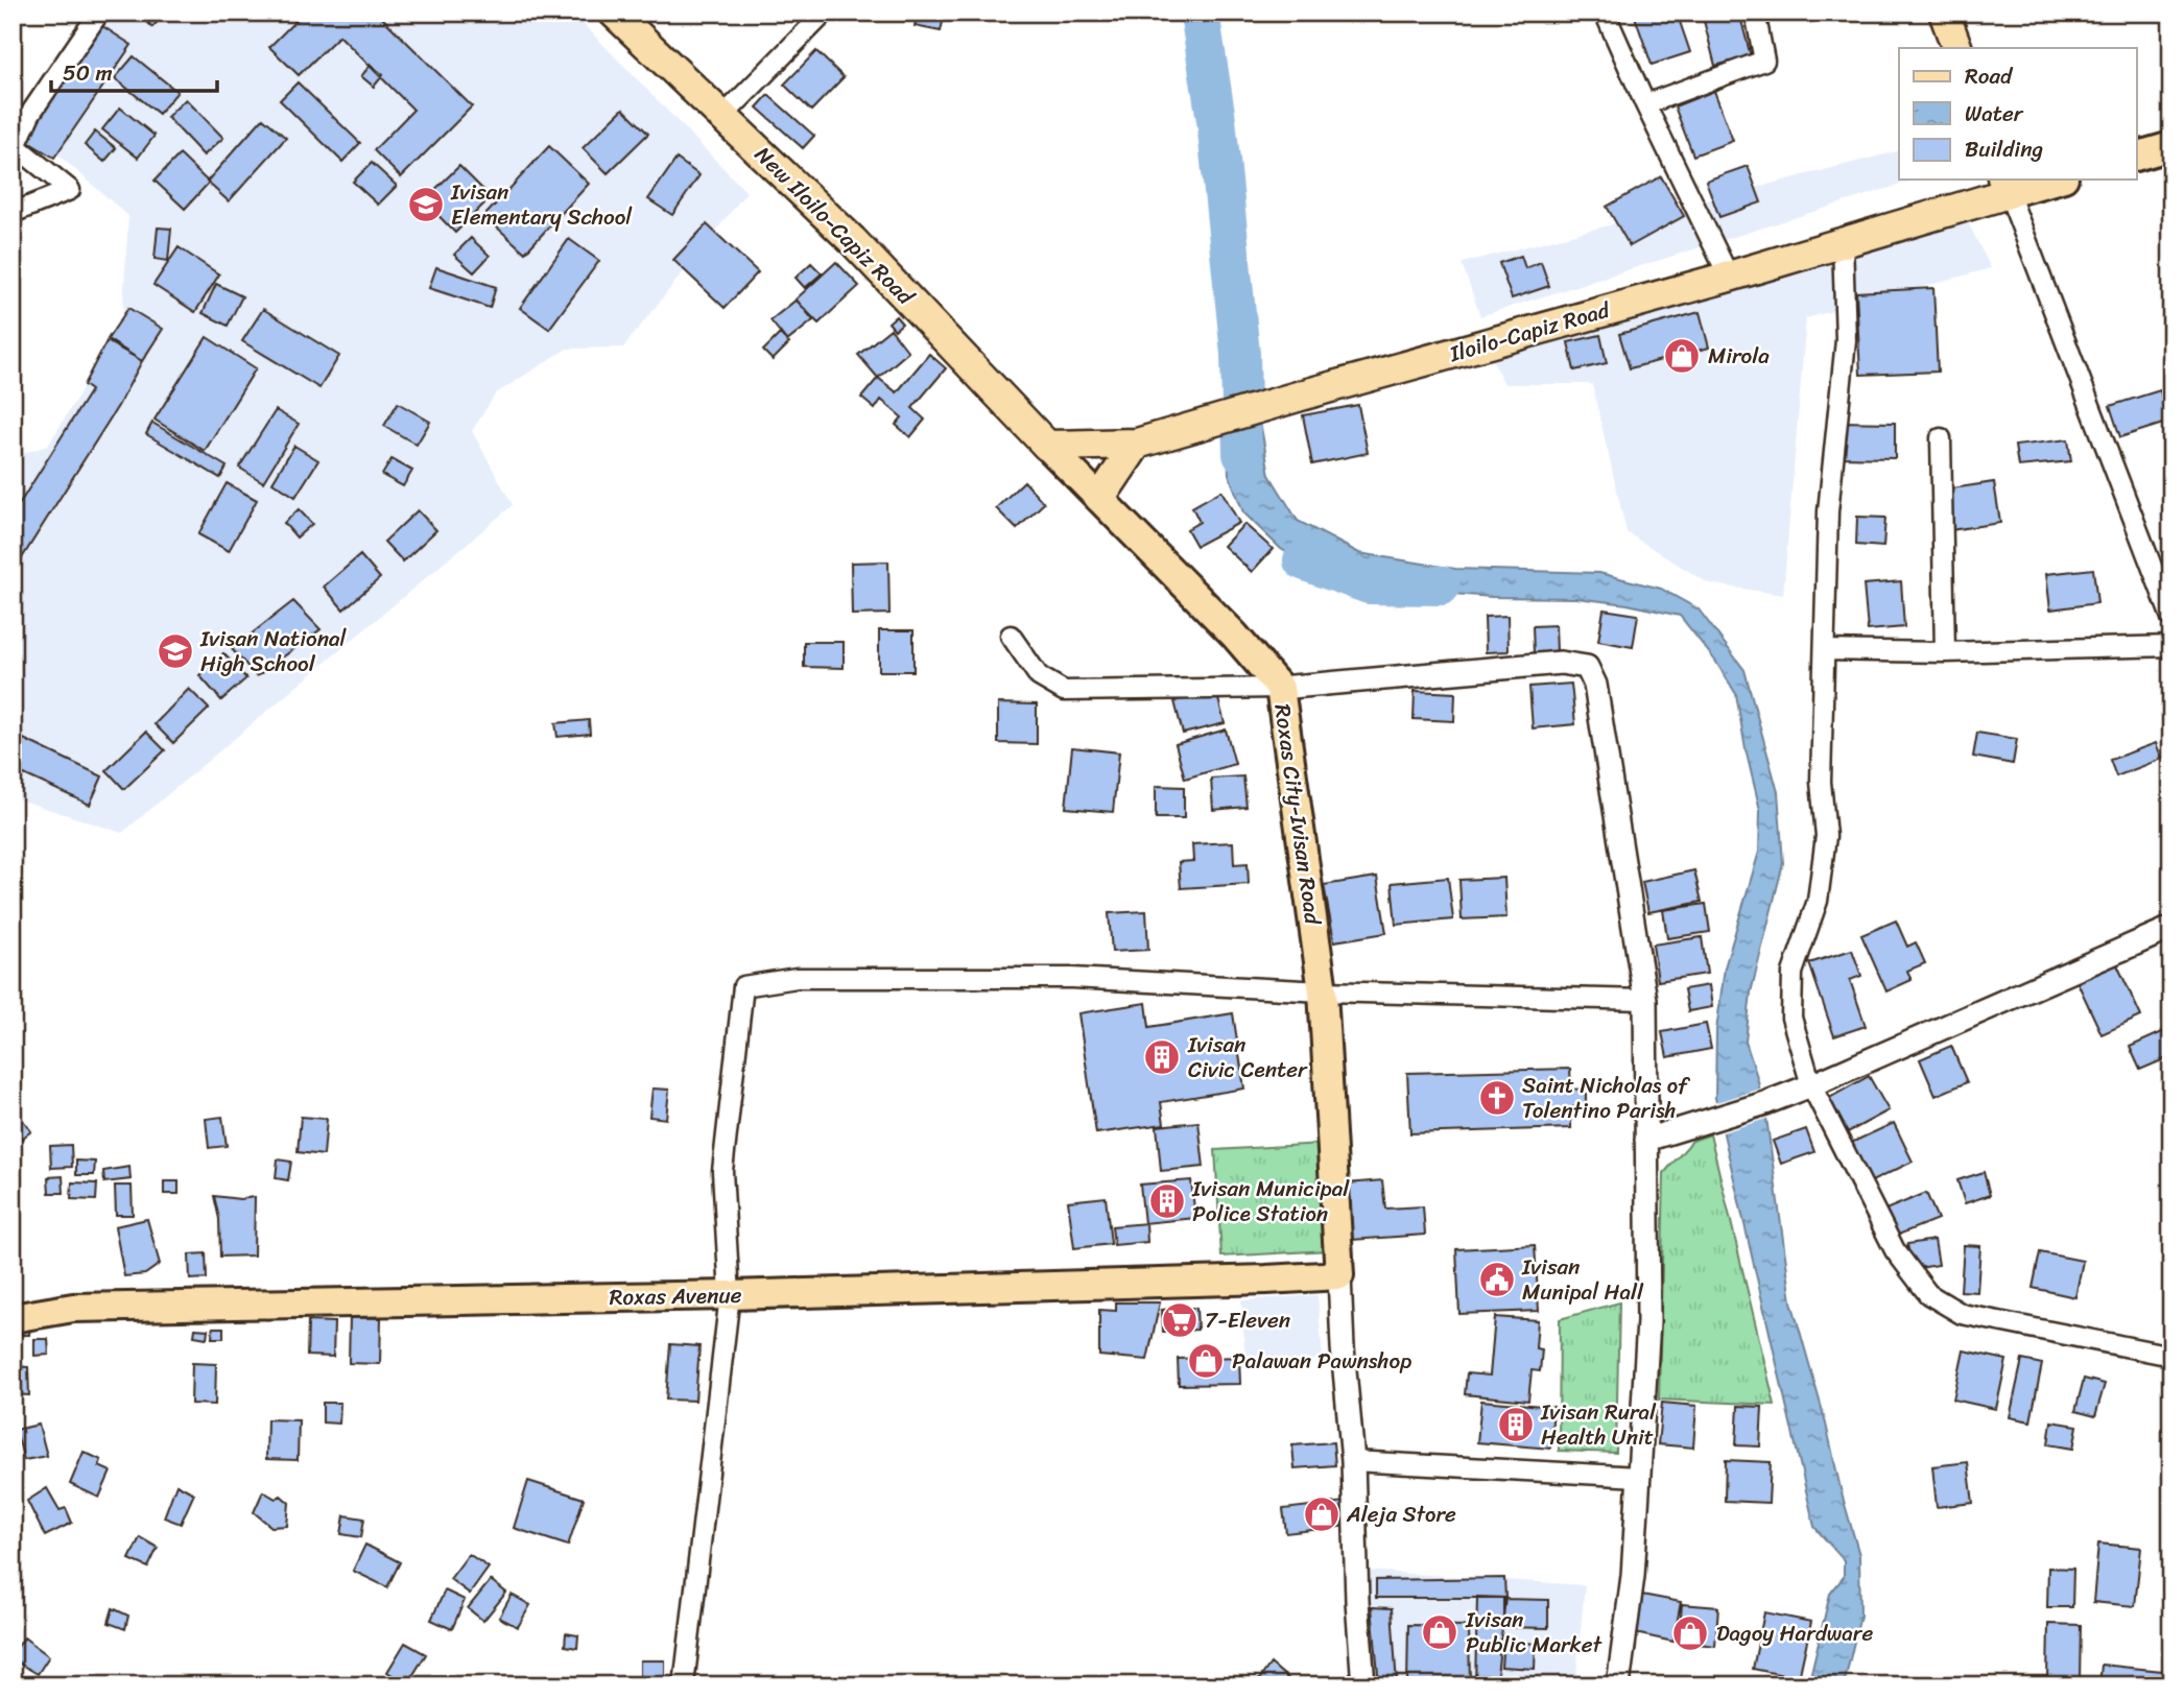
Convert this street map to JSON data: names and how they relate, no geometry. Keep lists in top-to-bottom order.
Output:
{
  "streets": {
    "highway": ["New Iloilo-Capiz Road", "Iloilo-Capiz Road"],
    "main road": ["Roxas City-Ivisan Road", "Roxas Avenue"]
  },
  "crossings": [
    ["New Iloilo-Capiz Road", "Iloilo-Capiz Road"],
    ["New Iloilo-Capiz Road", "Roxas City-Ivisan Road"],
    ["Iloilo-Capiz Road", "Roxas City-Ivisan Road"],
    ["Roxas City-Ivisan Road", "Roxas Avenue"]
  ],
  "places": {
    "school or university": ["Ivisan Elementary School", "Ivisan National High School"],
    "shop": [
      "Mirola",
      "Palawan Pawnshop",
      "Aleja Store",
      "Ivisan Public Market",
      "Dagoy Hardware"
    ],
    "building": ["Ivisan Civic Center", "Ivisan Municipal Police Station", "Ivisan Rural Health Unit"],
    "church": ["Saint Nicholas of Tolentino Parish"],
    "public building": ["Ivisan Munipal Hall"],
    "supermarket": ["7-Eleven"]
  },
  "legend": ["Road", "Water", "Building"],
  "scale_bar": "50 m"
}
